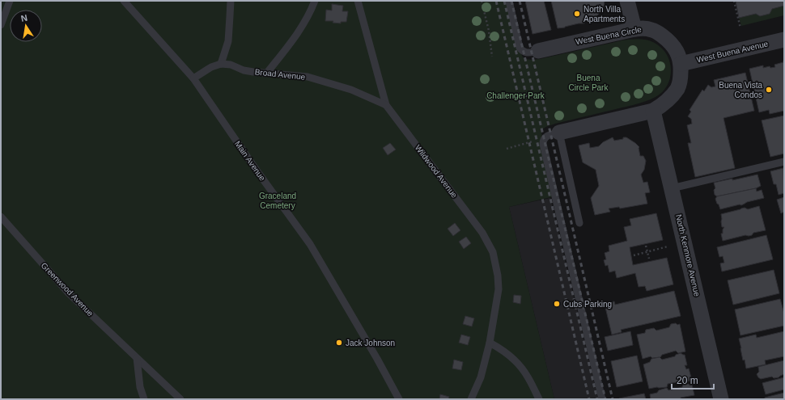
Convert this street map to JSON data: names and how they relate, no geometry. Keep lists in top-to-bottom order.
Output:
{
  "streets": {
    "street": ["West Buena Circle", "West Buena Avenue", "North Kenmore Avenue"],
    "lane": [
      "Broad Avenue",
      "Main Avenue",
      "Wildwood Avenue",
      "Greenwood Avenue"
    ]
  },
  "crossings": [
    ["West Buena Circle", "West Buena Avenue"],
    ["West Buena Circle", "North Kenmore Avenue"],
    ["Broad Avenue", "Wildwood Avenue"]
  ],
  "parks": ["Buena Circle Park", "Challenger Park", "Graceland Cemetery"],
  "places": [
    "North Villa Apartments",
    "Buena Vista Condos",
    "Cubs Parking",
    "Jack Johnson"
  ],
  "scale_bar": "20 m",
  "north": "top"
}
